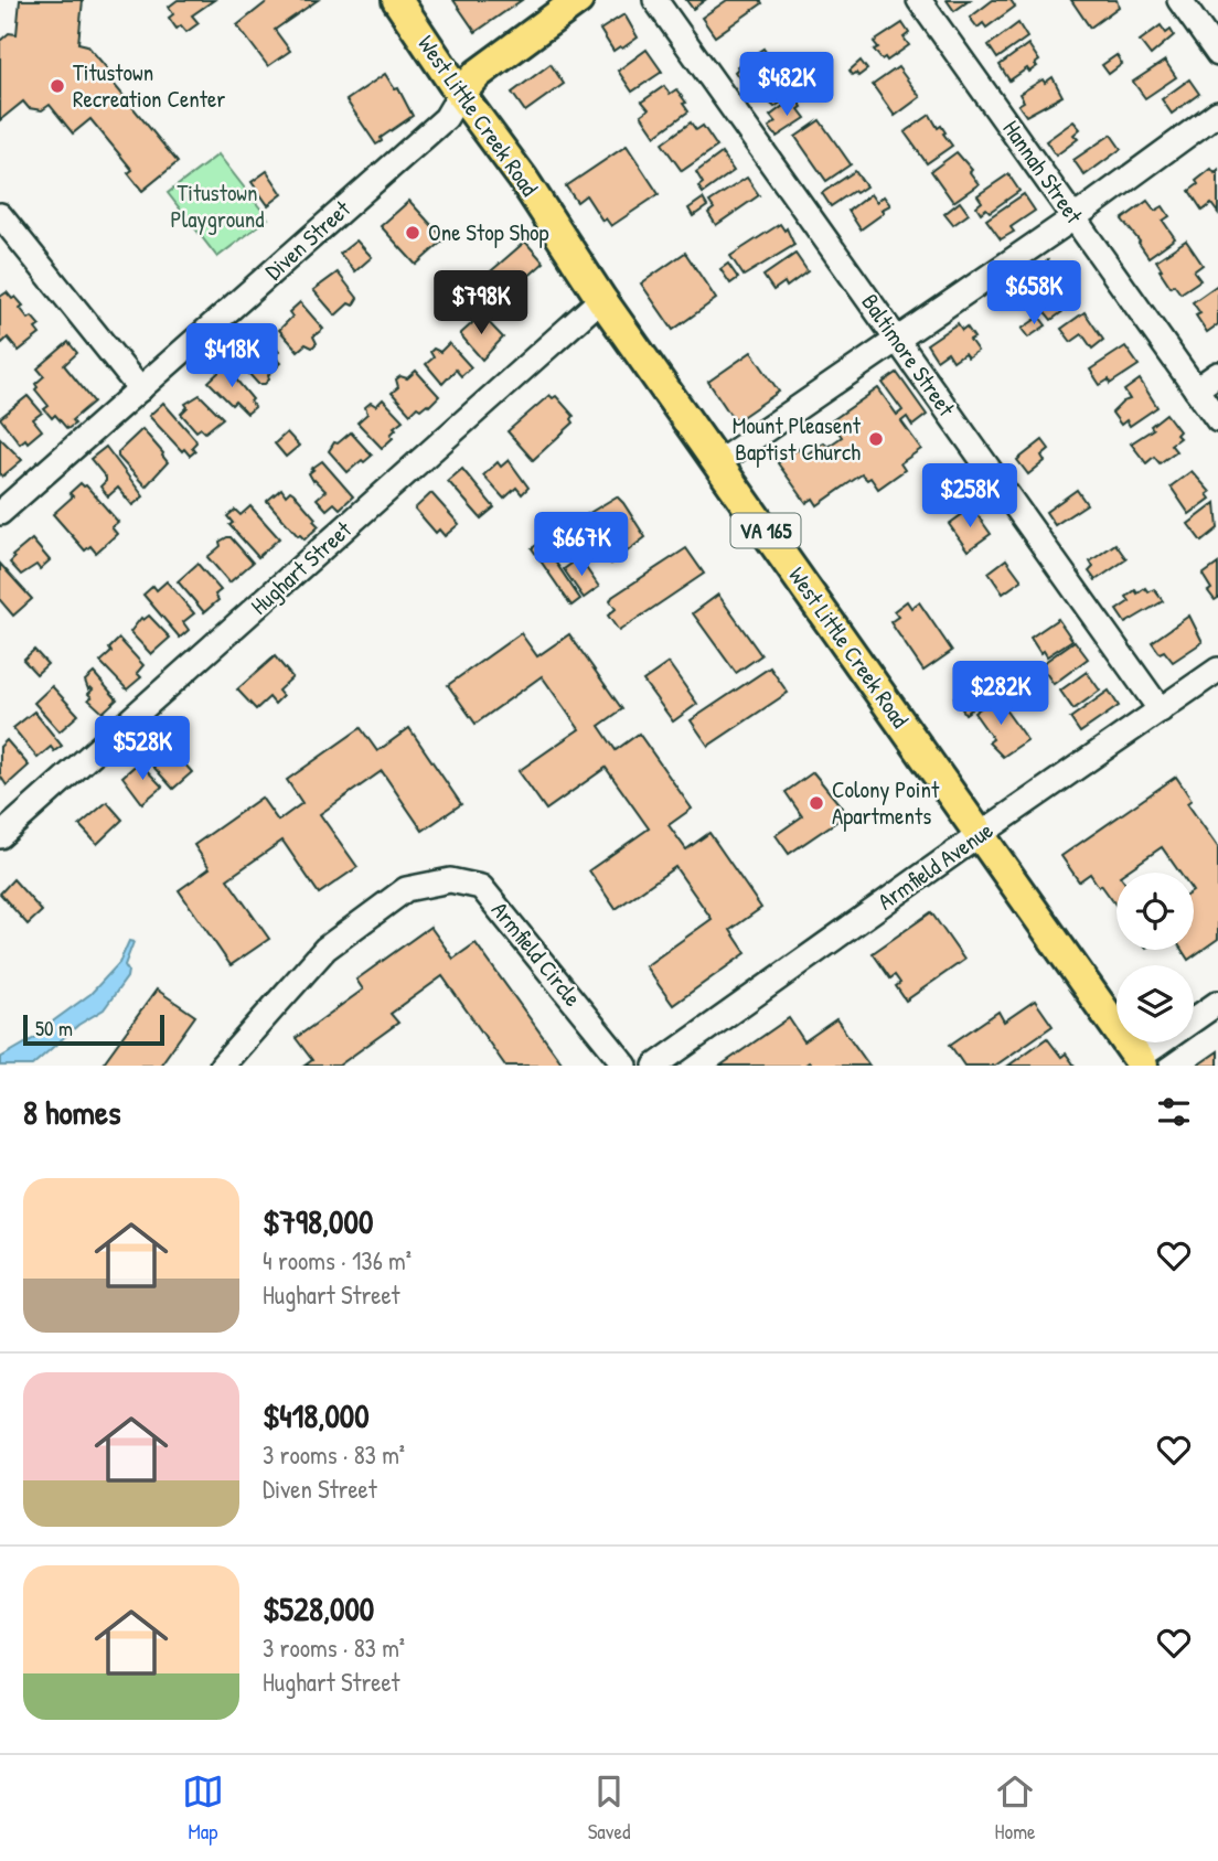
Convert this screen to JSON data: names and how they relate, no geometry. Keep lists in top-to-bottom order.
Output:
{
  "streets": {
    "main road": ["West Little Creek Road", "Diven Street", "VA 165"],
    "street": [
      "Hannah Street",
      "Baltimore Street",
      "Hughart Street",
      "Armfield Avenue",
      "Armfield Circle"
    ]
  },
  "crossings": [
    ["West Little Creek Road", "Diven Street"],
    ["West Little Creek Road", "Hughart Street"],
    ["West Little Creek Road", "Armfield Avenue"],
    ["Baltimore Street", "Armfield Avenue"]
  ],
  "parks": ["Titustown Playground"],
  "places": [
    "Titustown Recreation Center",
    "One Stop Shop",
    "Mount Pleasent Baptist Church",
    "Colony Point Apartments"
  ],
  "scale_bar": "50 m",
  "page": {
    "price": [
      "$482K",
      "$658K",
      "$798K",
      "$418K",
      "$258K",
      "$667K",
      "$282K",
      "$528K"
    ],
    "scale": "50 m",
    "heading": "8 homes",
    "list": [
      {
        "name": "$798,000",
        "note": "4 rooms · 136 m² · Hughart Street"
      },
      {
        "name": "$418,000",
        "note": "3 rooms · 83 m² · Diven Street"
      },
      {
        "name": "$528,000",
        "note": "3 rooms · 83 m² · Hughart Street"
      }
    ],
    "tabs": ["Map", "Saved", "Home"]
  }
}
